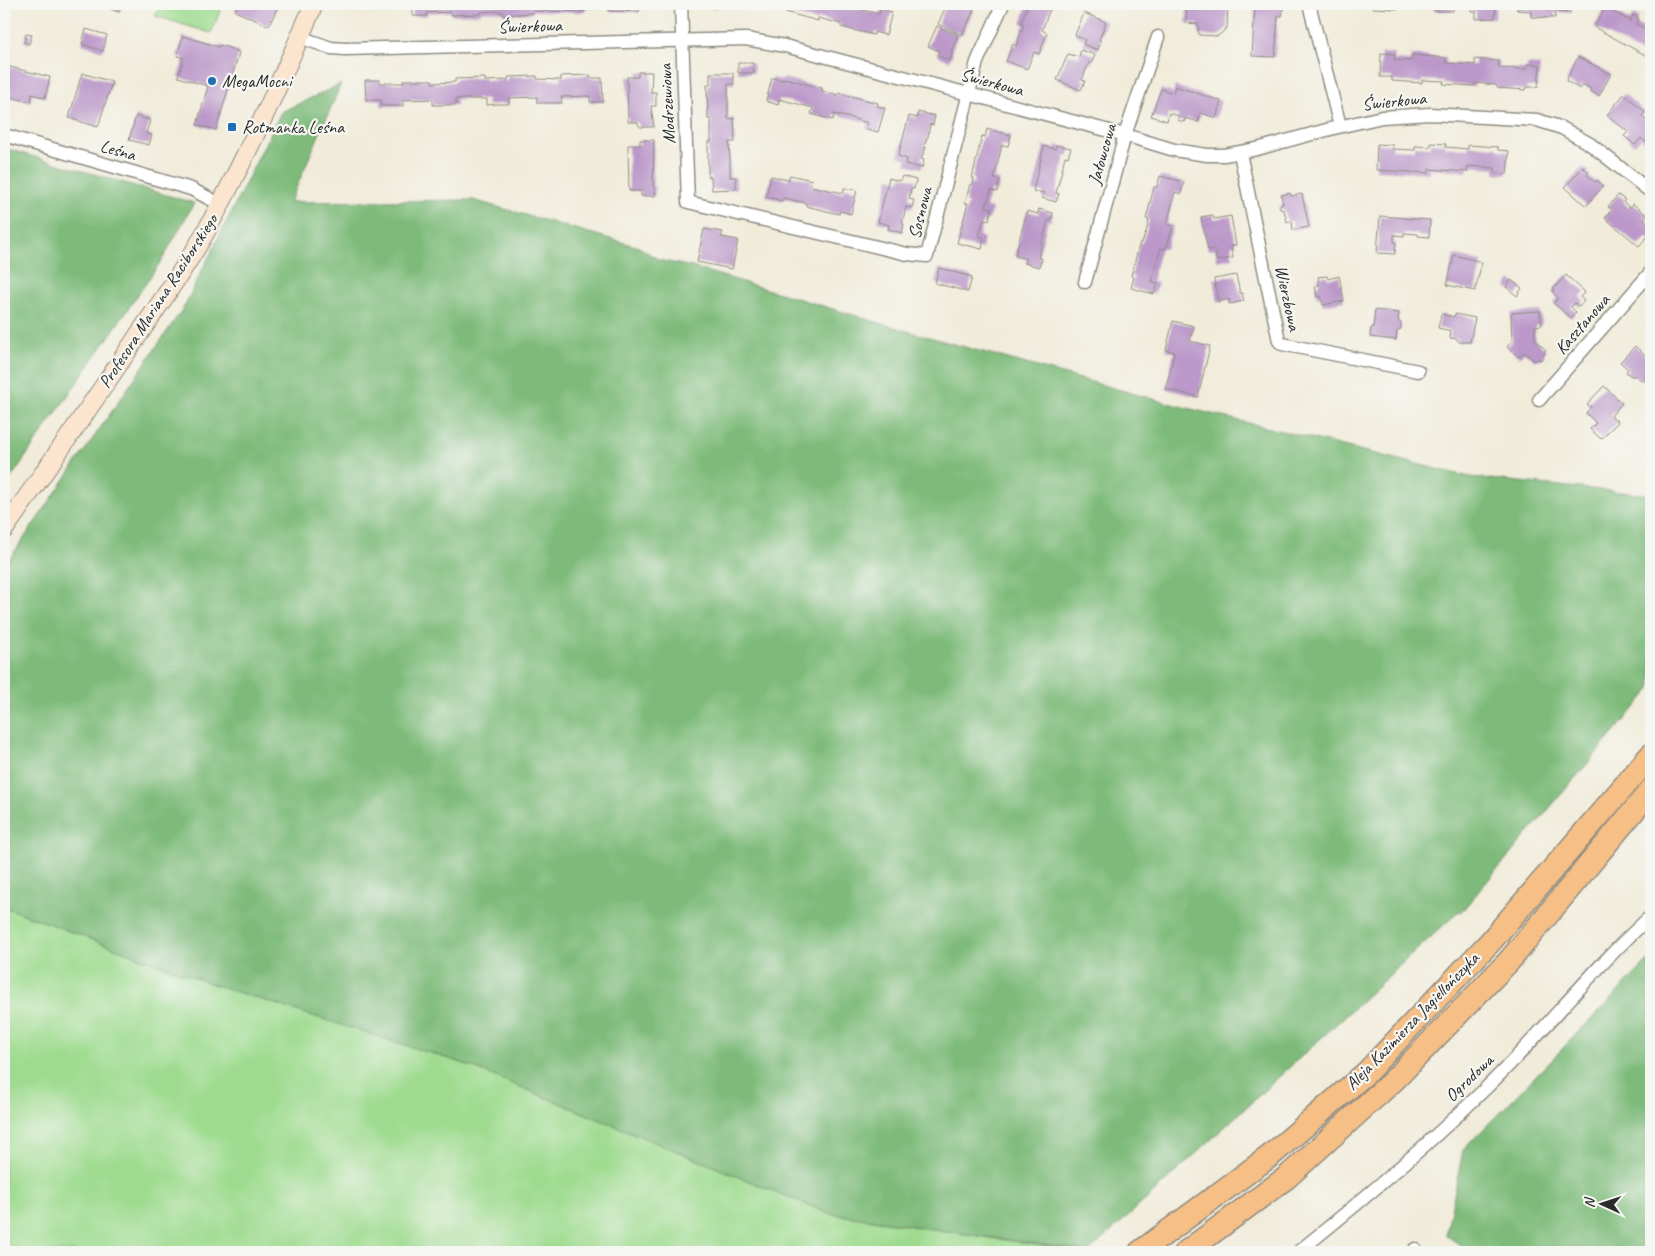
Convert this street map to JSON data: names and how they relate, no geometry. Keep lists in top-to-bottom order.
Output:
{
  "streets": {
    "highway": ["Aleja Kazimierza Jagiellończyka"],
    "main road": ["Profesora Mariana Raciborskiego"],
    "street": [
      "Świerkowa",
      "Modrzewiowa",
      "Leśna",
      "Jałowcowa",
      "Sosnowa",
      "Wierzbowa",
      "Kasztanowa",
      "Ogrodowa"
    ]
  },
  "crossings": [
    ["Świerkowa", "Modrzewiowa"],
    ["Świerkowa", "Jałowcowa"],
    ["Świerkowa", "Sosnowa"],
    ["Świerkowa", "Wierzbowa"],
    ["Świerkowa", "Profesora Mariana Raciborskiego"],
    ["Modrzewiowa", "Sosnowa"],
    ["Leśna", "Profesora Mariana Raciborskiego"]
  ],
  "places": {
    "other": ["MegaMocni"],
    "transit": ["Rotmanka Leśna"]
  },
  "north": "left"
}
